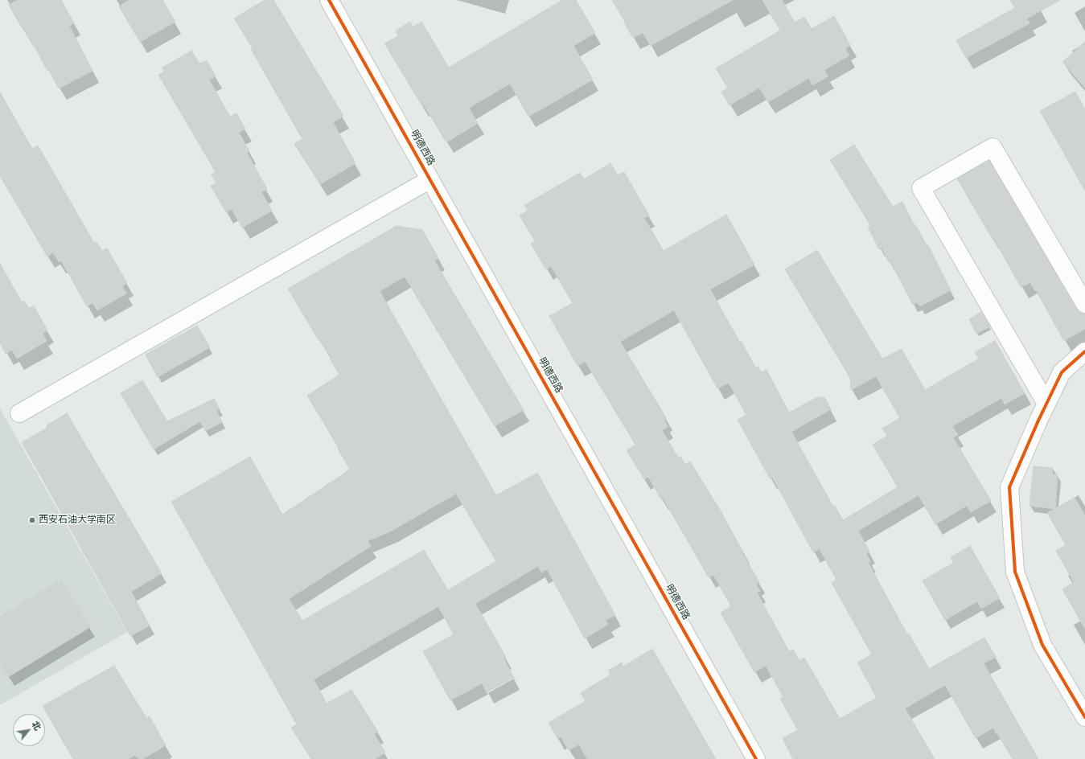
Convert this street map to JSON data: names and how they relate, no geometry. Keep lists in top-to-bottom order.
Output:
{
  "streets": {
    "street": ["明德西路"]
  },
  "places": ["西安石油大学南区"],
  "north": "top right"
}
